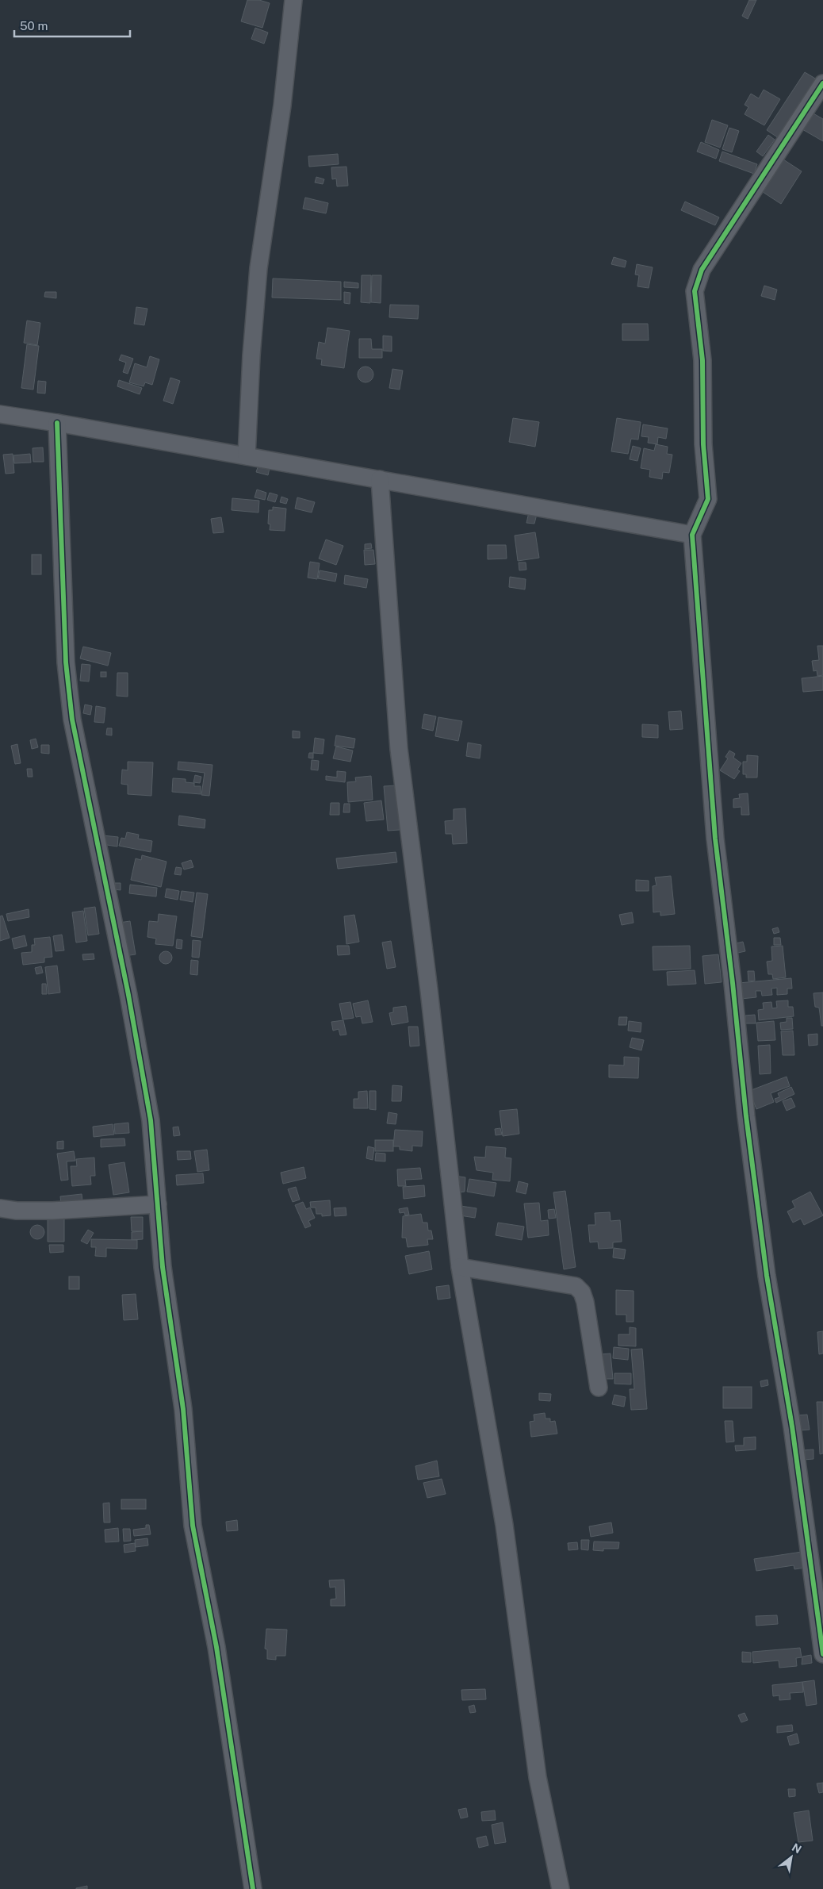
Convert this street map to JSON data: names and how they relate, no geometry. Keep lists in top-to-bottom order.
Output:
{
  "scale_bar": "50 m",
  "north": "top right"
}
